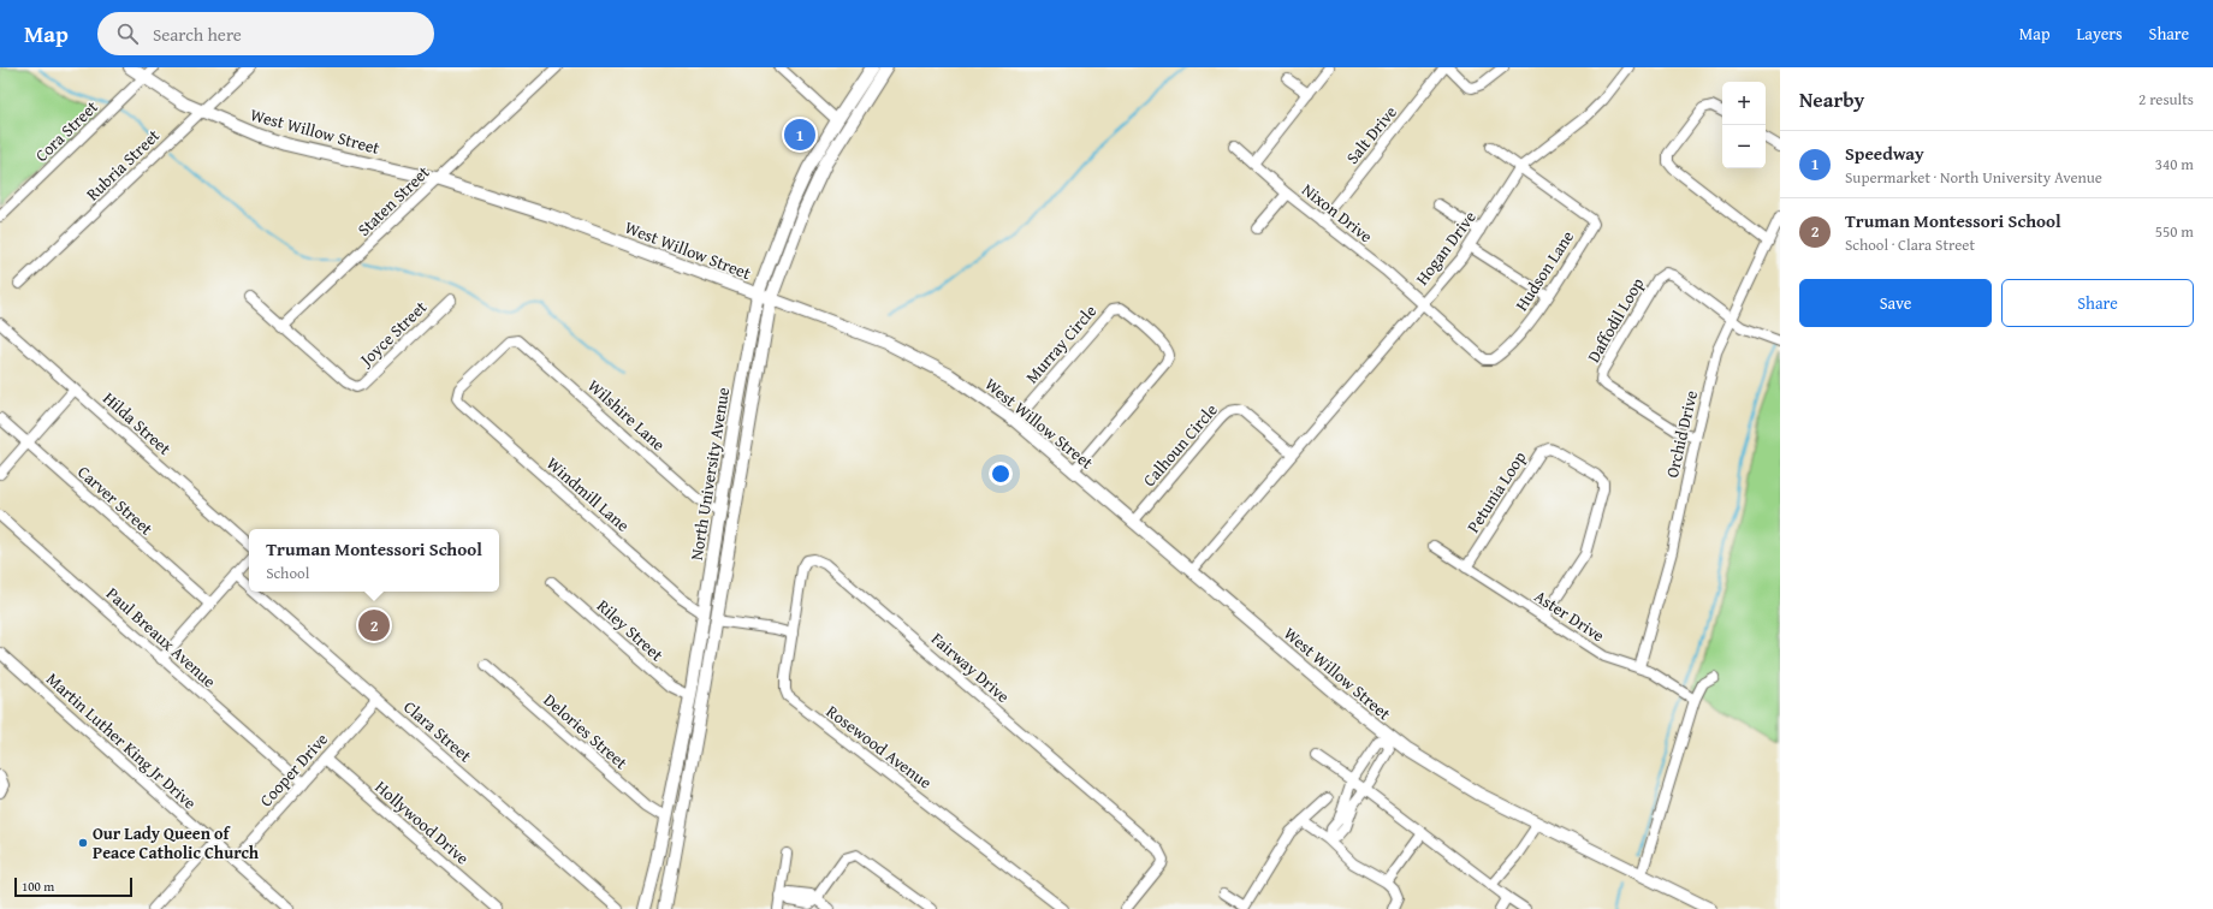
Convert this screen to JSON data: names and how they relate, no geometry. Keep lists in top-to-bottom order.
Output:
{
  "streets": {
    "main road": ["West Willow Street", "North University Avenue"],
    "street": [
      "Cora Street",
      "Salt Drive",
      "Rubria Street",
      "Staten Street",
      "Nixon Drive",
      "Hogan Drive",
      "Hudson Lane",
      "Daffodil Loop",
      "Joyce Street",
      "Murray Circle",
      "Wilshire Lane",
      "Hilda Street",
      "Orchid Drive",
      "Calhoun Circle",
      "Petunia Loop",
      "Windmill Lane",
      "Carver Street",
      "Aster Drive",
      "Riley Street",
      "Paul Breaux Avenue",
      "Fairway Drive",
      "Clara Street",
      "Delories Street",
      "Martin Luther King Jr Drive",
      "Rosewood Avenue",
      "Cooper Drive",
      "Hollywood Drive"
    ]
  },
  "crossings": [
    ["Cora Street", "West Willow Street"],
    ["West Willow Street", "Rubria Street"],
    ["West Willow Street", "Staten Street"],
    ["West Willow Street", "Murray Circle"],
    ["West Willow Street", "Calhoun Circle"],
    ["West Willow Street", "North University Avenue"],
    ["Salt Drive", "Nixon Drive"],
    ["Staten Street", "Joyce Street"],
    ["Nixon Drive", "Hogan Drive"],
    ["Nixon Drive", "Hudson Lane"],
    ["Hogan Drive", "Hudson Lane"],
    ["Hogan Drive", "Calhoun Circle"],
    ["Daffodil Loop", "Orchid Drive"],
    ["Wilshire Lane", "North University Avenue"],
    ["Wilshire Lane", "Windmill Lane"],
    ["Orchid Drive", "Aster Drive"],
    ["North University Avenue", "Windmill Lane"],
    ["North University Avenue", "Riley Street"],
    ["North University Avenue", "Delories Street"],
    ["Petunia Loop", "Aster Drive"],
    ["Paul Breaux Avenue", "Cooper Drive"],
    ["Fairway Drive", "Rosewood Avenue"],
    ["Clara Street", "Cooper Drive"],
    ["Martin Luther King Jr Drive", "Cooper Drive"],
    ["Cooper Drive", "Hollywood Drive"]
  ],
  "places": ["Our Lady Queen of Peace Catholic Church"],
  "scale_bar": "100 m",
  "page": {
    "header": "Map",
    "search": "Search here",
    "nav": ["Map", "Layers", "Share"],
    "heading": ["Nearby", "2 results"],
    "map_buttons": ["+", "−"],
    "pins": ["1", "2"],
    "list": [
      {
        "mark": "1",
        "name": "Speedway",
        "note": "Supermarket · North University Avenue",
        "value": "340 m"
      },
      {
        "mark": "2",
        "name": "Truman Montessori School",
        "note": "School · Clara Street",
        "value": "550 m"
      }
    ],
    "buttons": ["Save", "Share"],
    "popup": ["Truman Montessori School", "School"],
    "scale": "100 m"
  }
}
